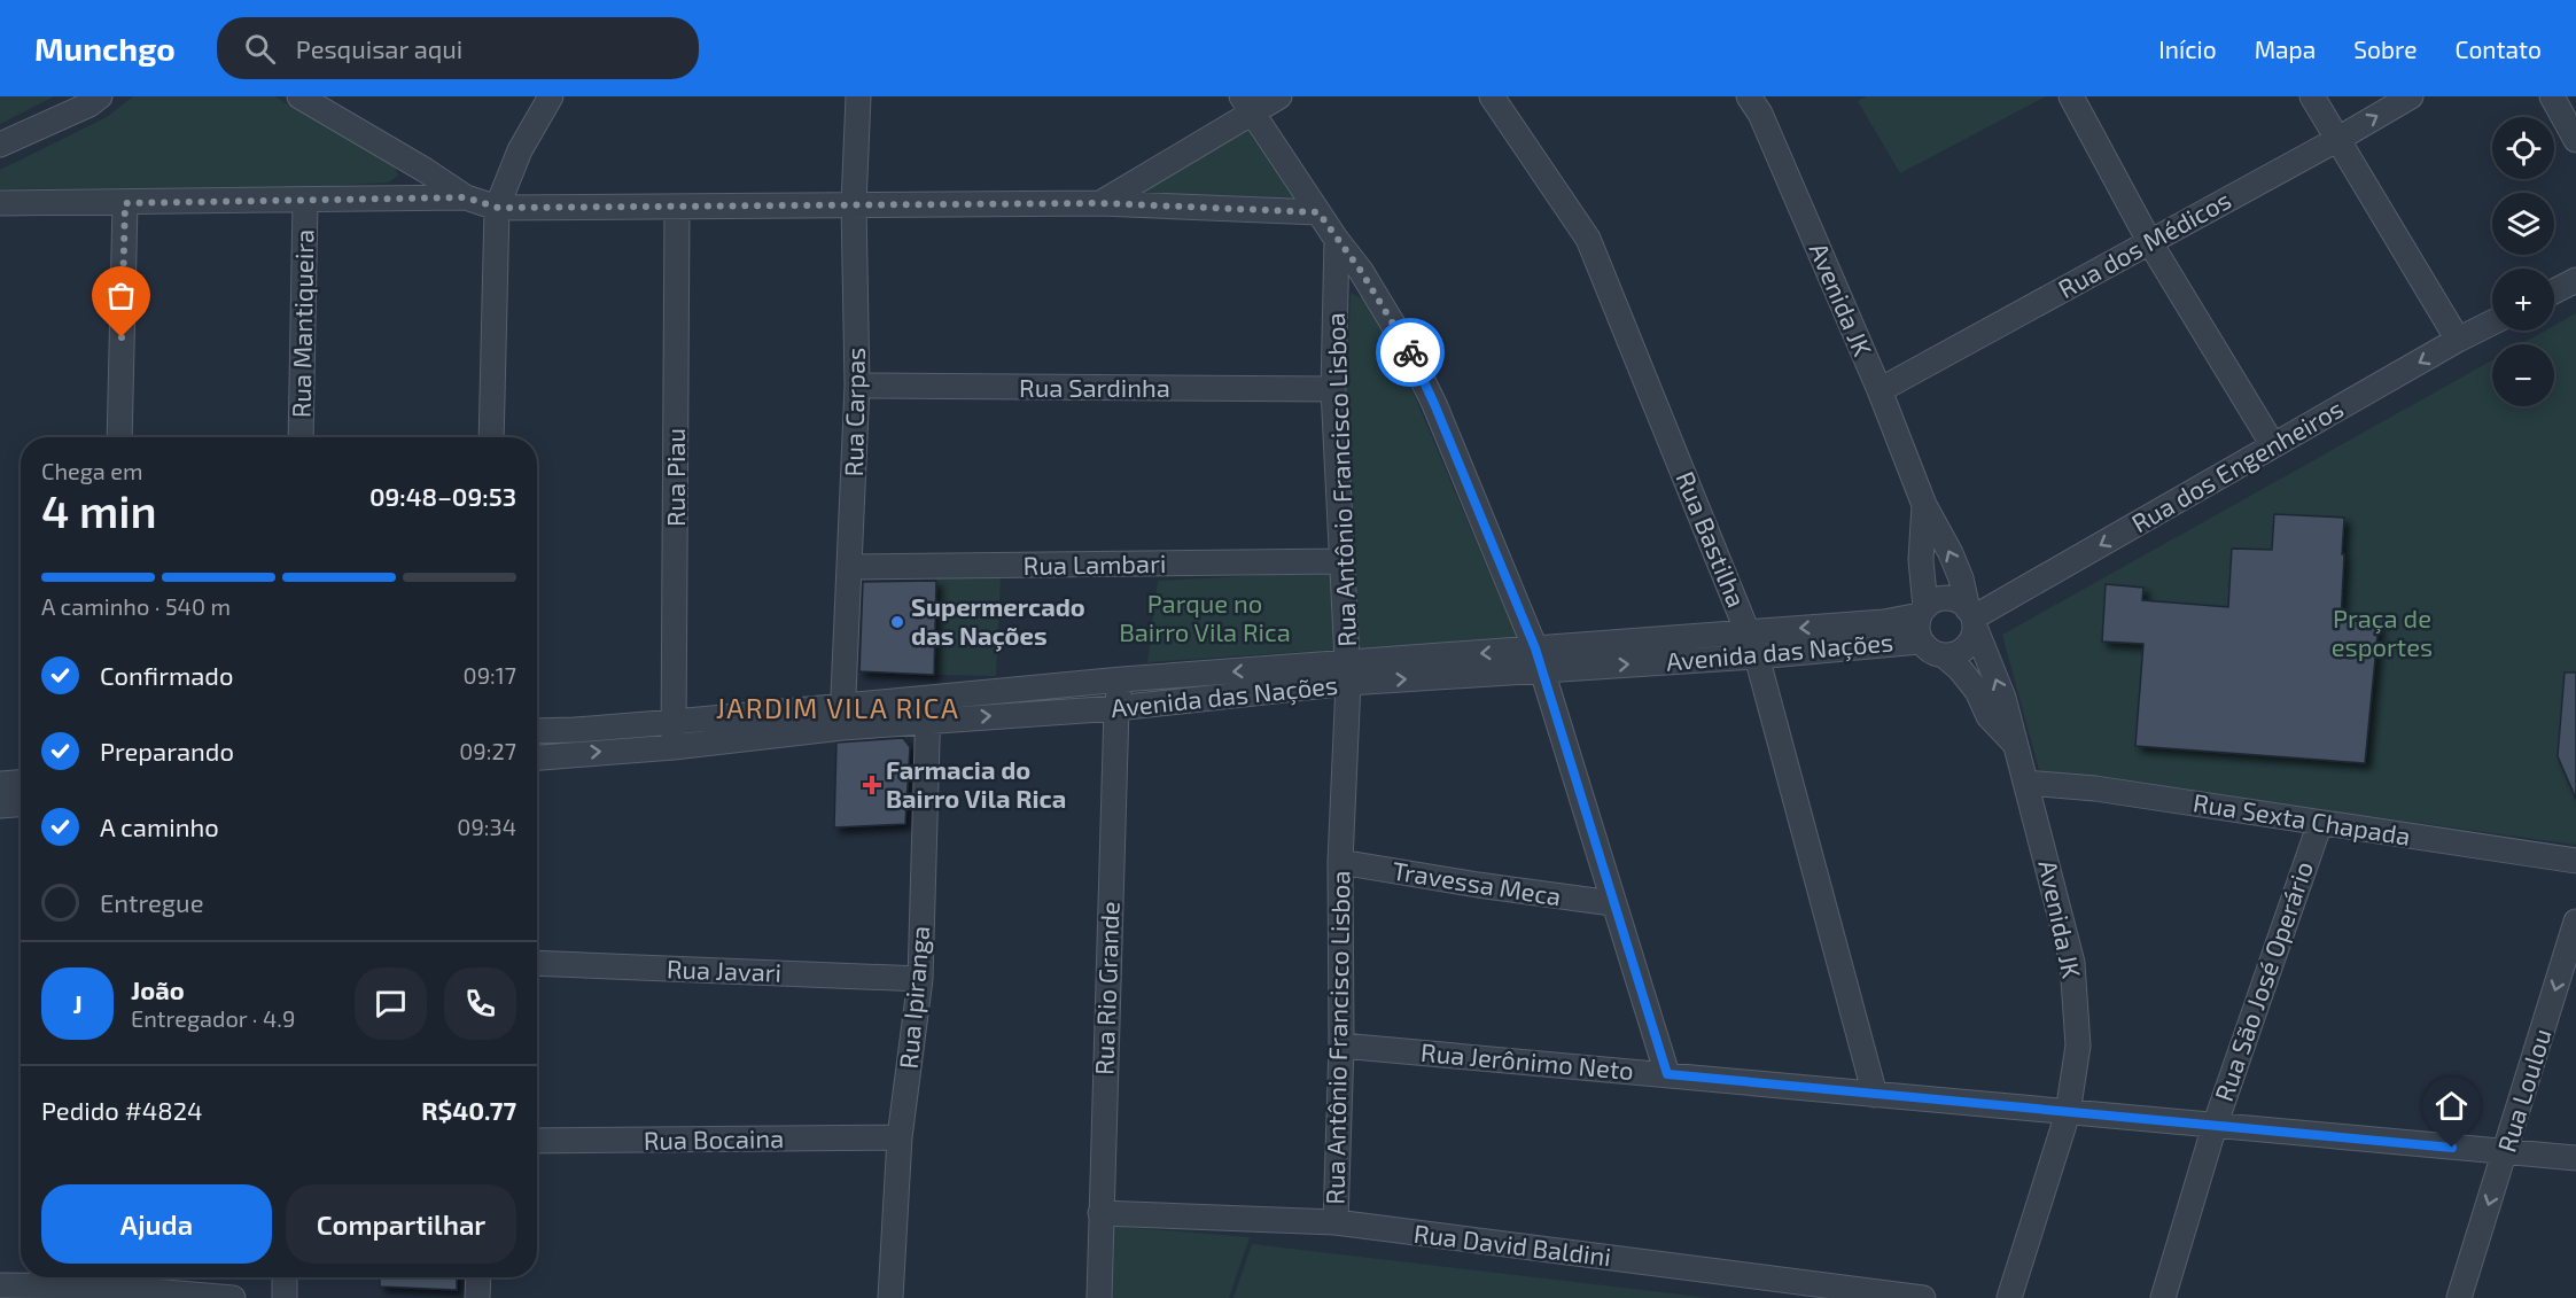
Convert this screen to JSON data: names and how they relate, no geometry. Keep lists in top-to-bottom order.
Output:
{
  "streets": {
    "street": [
      "Rua dos Médicos",
      "Avenida JK",
      "Rua Mantiqueira",
      "Rua Sardinha",
      "Rua Carpas",
      "Rua dos Engenheiros",
      "Rua Piau",
      "Rua Antônio Francisco Lisboa",
      "Rua Bastilha",
      "Rua Lambari",
      "Avenida das Nações",
      "Rua Sexta Chapada",
      "Travessa Meca",
      "Rua Javari",
      "Rua São José Operário",
      "Rua Rio Grande",
      "Rua Ipiranga",
      "Rua Jerônimo Neto",
      "Rua Loulou",
      "Rua Bocaina",
      "Rua David Baldini"
    ]
  },
  "crossings": [
    ["Rua dos Médicos", "Avenida JK"],
    ["Avenida JK", "Rua dos Engenheiros"],
    ["Avenida JK", "Avenida das Nações"],
    ["Avenida JK", "Rua Sexta Chapada"],
    ["Avenida JK", "Rua Jerônimo Neto"],
    ["Rua Sardinha", "Rua Carpas"],
    ["Rua Sardinha", "Rua Antônio Francisco Lisboa"],
    ["Rua Carpas", "Rua Lambari"],
    ["Rua Carpas", "Avenida das Nações"],
    ["Rua dos Engenheiros", "Avenida das Nações"],
    ["Rua Piau", "Avenida das Nações"],
    ["Rua Antônio Francisco Lisboa", "Rua Lambari"],
    ["Rua Antônio Francisco Lisboa", "Avenida das Nações"],
    ["Rua Antônio Francisco Lisboa", "Travessa Meca"],
    ["Rua Antônio Francisco Lisboa", "Rua Jerônimo Neto"],
    ["Rua Antônio Francisco Lisboa", "Rua David Baldini"],
    ["Rua Bastilha", "Avenida das Nações"],
    ["Rua Bastilha", "Rua Jerônimo Neto"],
    ["Avenida das Nações", "Rua Rio Grande"],
    ["Avenida das Nações", "Rua Ipiranga"],
    ["Rua Sexta Chapada", "Rua São José Operário"],
    ["Rua Javari", "Rua Ipiranga"],
    ["Rua São José Operário", "Rua Jerônimo Neto"],
    ["Rua Rio Grande", "Rua David Baldini"],
    ["Rua Ipiranga", "Rua Bocaina"],
    ["Rua Jerônimo Neto", "Rua Loulou"]
  ],
  "one_way": ["Rua dos Engenheiros", "Rua Loulou"],
  "districts": ["JARDIM VILA RICA"],
  "parks": ["Parque no Bairro Vila Rica", "Praça de esportes"],
  "places": {
    "other": ["Supermercado das Nações"],
    "health": ["Farmacia do Bairro Vila Rica"]
  },
  "page": {
    "header": "Munchgo",
    "search": "Pesquisar aqui",
    "nav": [
      "Início",
      "Mapa",
      "Sobre",
      "Contato"
    ],
    "map_buttons": ["+", "−"],
    "heading": ["4 min", "Chega em", "09:48–09:53"],
    "panel": [
      "João",
      "Entregador · 4.9",
      "Pedido #4824",
      "R$40.77"
    ],
    "bar": "A caminho · 540 m",
    "list": [
      ["Confirmado", "09:17"],
      ["Preparando", "09:27"],
      ["A caminho", "09:34"],
      "Entregue"
    ],
    "round": "J",
    "buttons": ["Ajuda", "Compartilhar"]
  }
}
